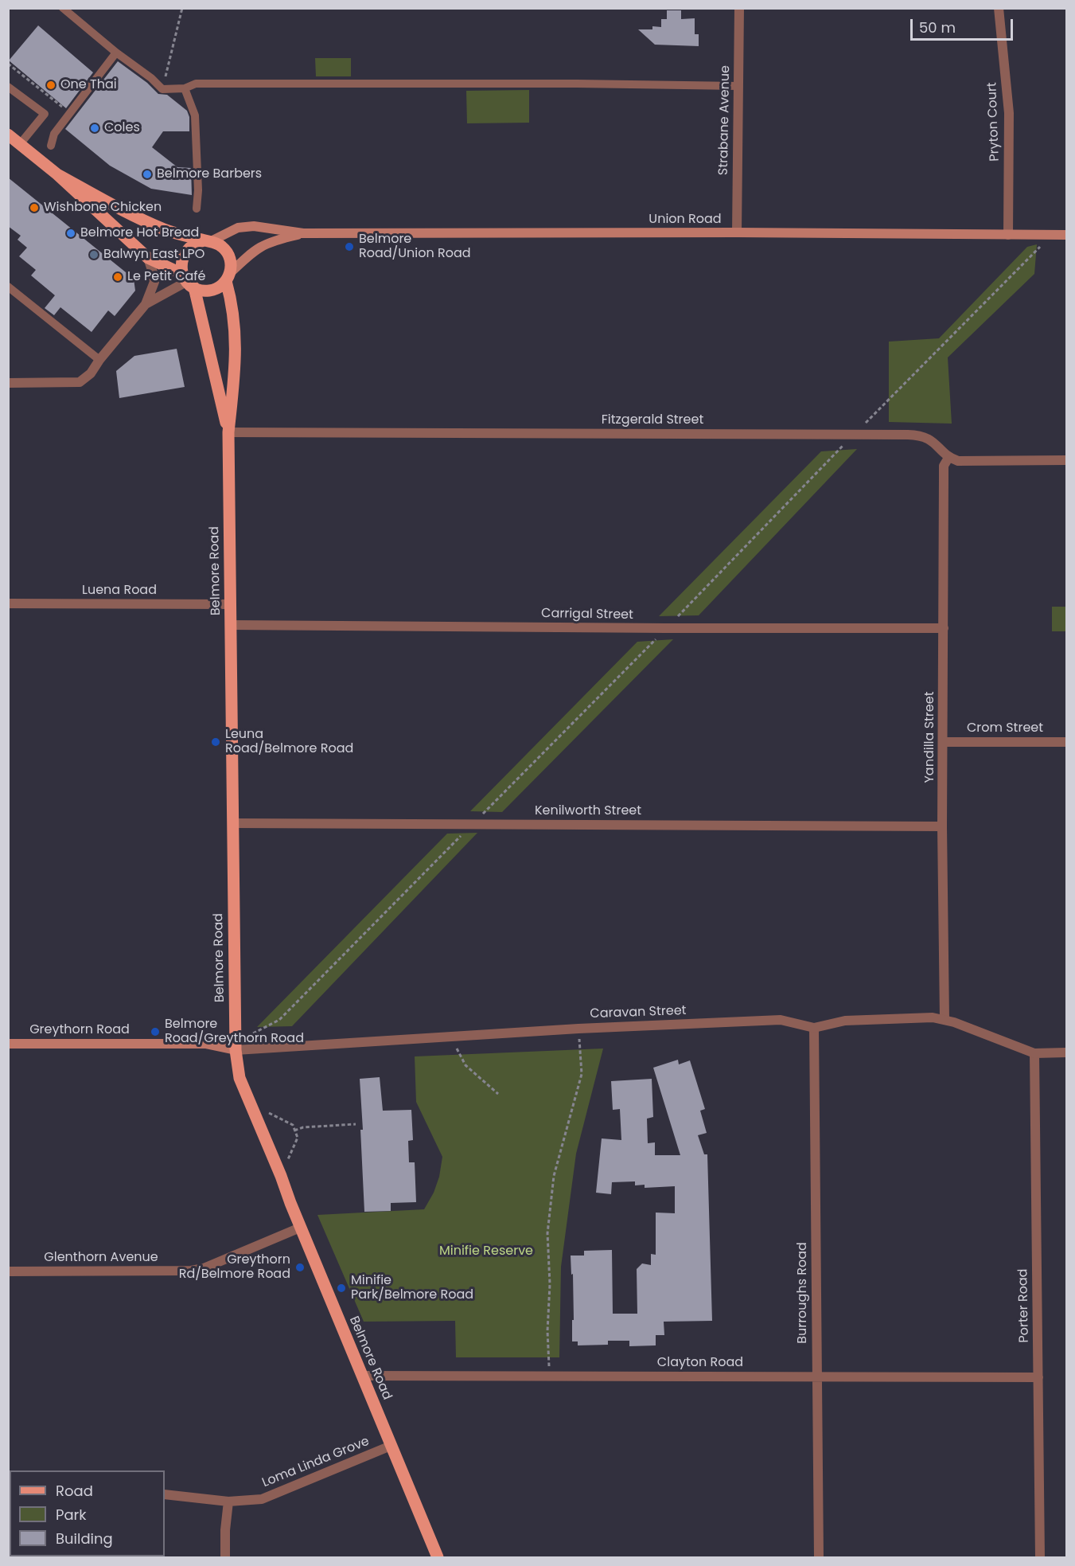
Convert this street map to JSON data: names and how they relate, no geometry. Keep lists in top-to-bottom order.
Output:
{
  "streets": {
    "main road": ["Union Road", "Belmore Road", "Greythorn Road"],
    "street": [
      "Strabane Avenue",
      "Pryton Court",
      "Fitzgerald Street",
      "Luena Road",
      "Carrigal Street",
      "Crom Street",
      "Yandilla Street",
      "Kenilworth Street",
      "Caravan Street",
      "Glenthorn Avenue",
      "Burroughs Road",
      "Porter Road",
      "Clayton Road",
      "Loma Linda Grove"
    ]
  },
  "crossings": [
    ["Strabane Avenue", "Union Road"],
    ["Pryton Court", "Union Road"],
    ["Union Road", "Belmore Road"],
    ["Fitzgerald Street", "Belmore Road"],
    ["Fitzgerald Street", "Yandilla Street"],
    ["Belmore Road", "Luena Road"],
    ["Belmore Road", "Carrigal Street"],
    ["Belmore Road", "Kenilworth Street"],
    ["Belmore Road", "Caravan Street"],
    ["Belmore Road", "Greythorn Road"],
    ["Belmore Road", "Glenthorn Avenue"],
    ["Belmore Road", "Clayton Road"],
    ["Belmore Road", "Loma Linda Grove"],
    ["Carrigal Street", "Yandilla Street"],
    ["Crom Street", "Yandilla Street"],
    ["Yandilla Street", "Kenilworth Street"],
    ["Yandilla Street", "Caravan Street"],
    ["Caravan Street", "Greythorn Road"],
    ["Caravan Street", "Burroughs Road"],
    ["Caravan Street", "Porter Road"],
    ["Burroughs Road", "Clayton Road"],
    ["Porter Road", "Clayton Road"]
  ],
  "parks": ["Minifie Reserve"],
  "places": [
    "One Thai",
    "Coles",
    "Belmore Barbers",
    "Wishbone Chicken",
    "Belmore Hot Bread",
    "Belmore Road/Union Road",
    "Balwyn East LPO",
    "Le Petit Café",
    "Leuna Road/Belmore Road",
    "Belmore Road/Greythorn Road",
    "Greythorn Rd/Belmore Road",
    "Minifie Park/Belmore Road"
  ],
  "legend": ["Road", "Park", "Building"],
  "scale_bar": "50 m"
}
